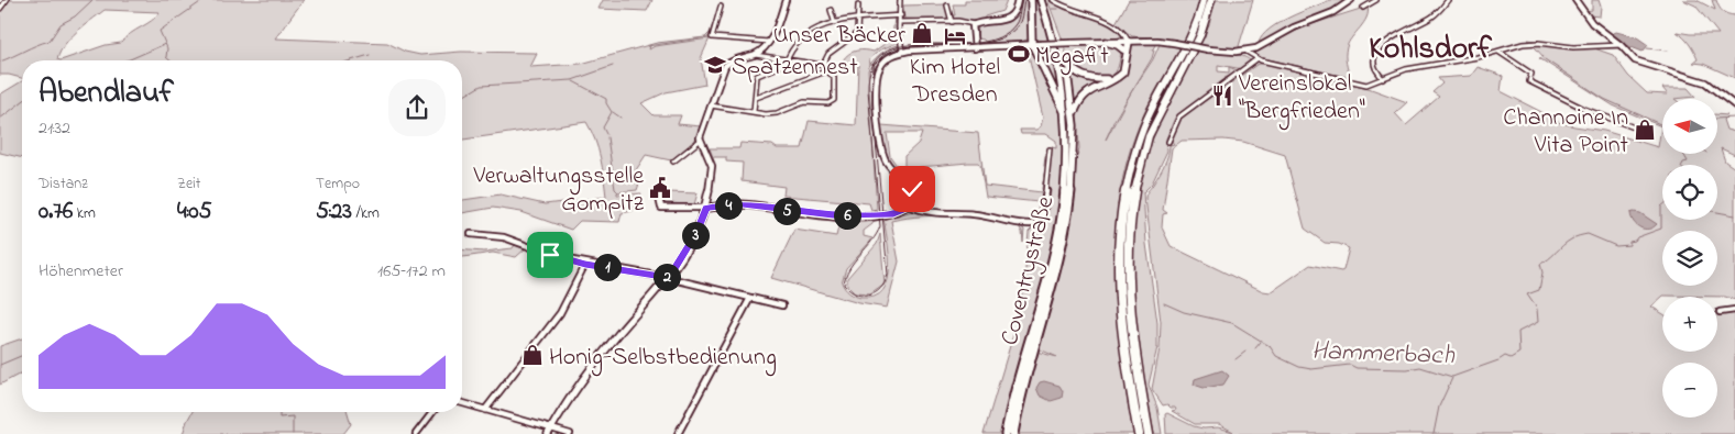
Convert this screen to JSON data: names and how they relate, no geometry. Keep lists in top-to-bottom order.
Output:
{
  "streets": {
    "highway": ["Coventrystraße"]
  },
  "districts": ["Kohlsdorf"],
  "water": ["Hammerbach"],
  "places": {
    "shop": ["Unser Bäcker", "Channoine In Vita Point", "Honig-Selbstbedienung"],
    "hotel": ["Kim Hotel Dresden"],
    "sports": ["Megafit"],
    "school or university": ["Spatzennest"],
    "restaurant": ["Vereinslokal \"Bergfrieden\""],
    "public building": ["Verwaltungsstelle Gompitz"]
  },
  "north": "left",
  "page": {
    "heading": ["Abendlauf", "21:32"],
    "map_buttons": ["+", "−"],
    "stats": [
      ["Distanz", "0.76 km"],
      ["Zeit", "4:05"],
      ["Tempo", "5:23 /km"]
    ],
    "pins": [
      "4",
      "5",
      "6",
      "3",
      "1",
      "2"
    ],
    "chart": ["Höhenmeter", "165–172 m"]
  }
}
